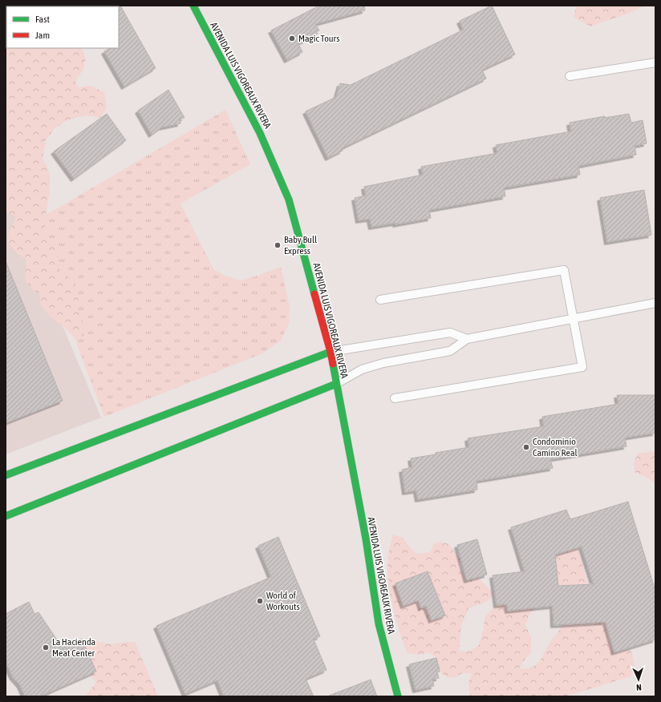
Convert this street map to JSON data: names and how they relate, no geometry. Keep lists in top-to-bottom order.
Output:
{
  "streets": {
    "main road": ["AVENIDA LUIS VIGOREAUX RIVERA"]
  },
  "places": [
    "Magic Tours",
    "Baby Bull Express",
    "Condominio Camino Real",
    "World of Workouts",
    "La Hacienda Meat Center"
  ],
  "legend": ["Fast", "Jam"],
  "north": "bottom"
}
